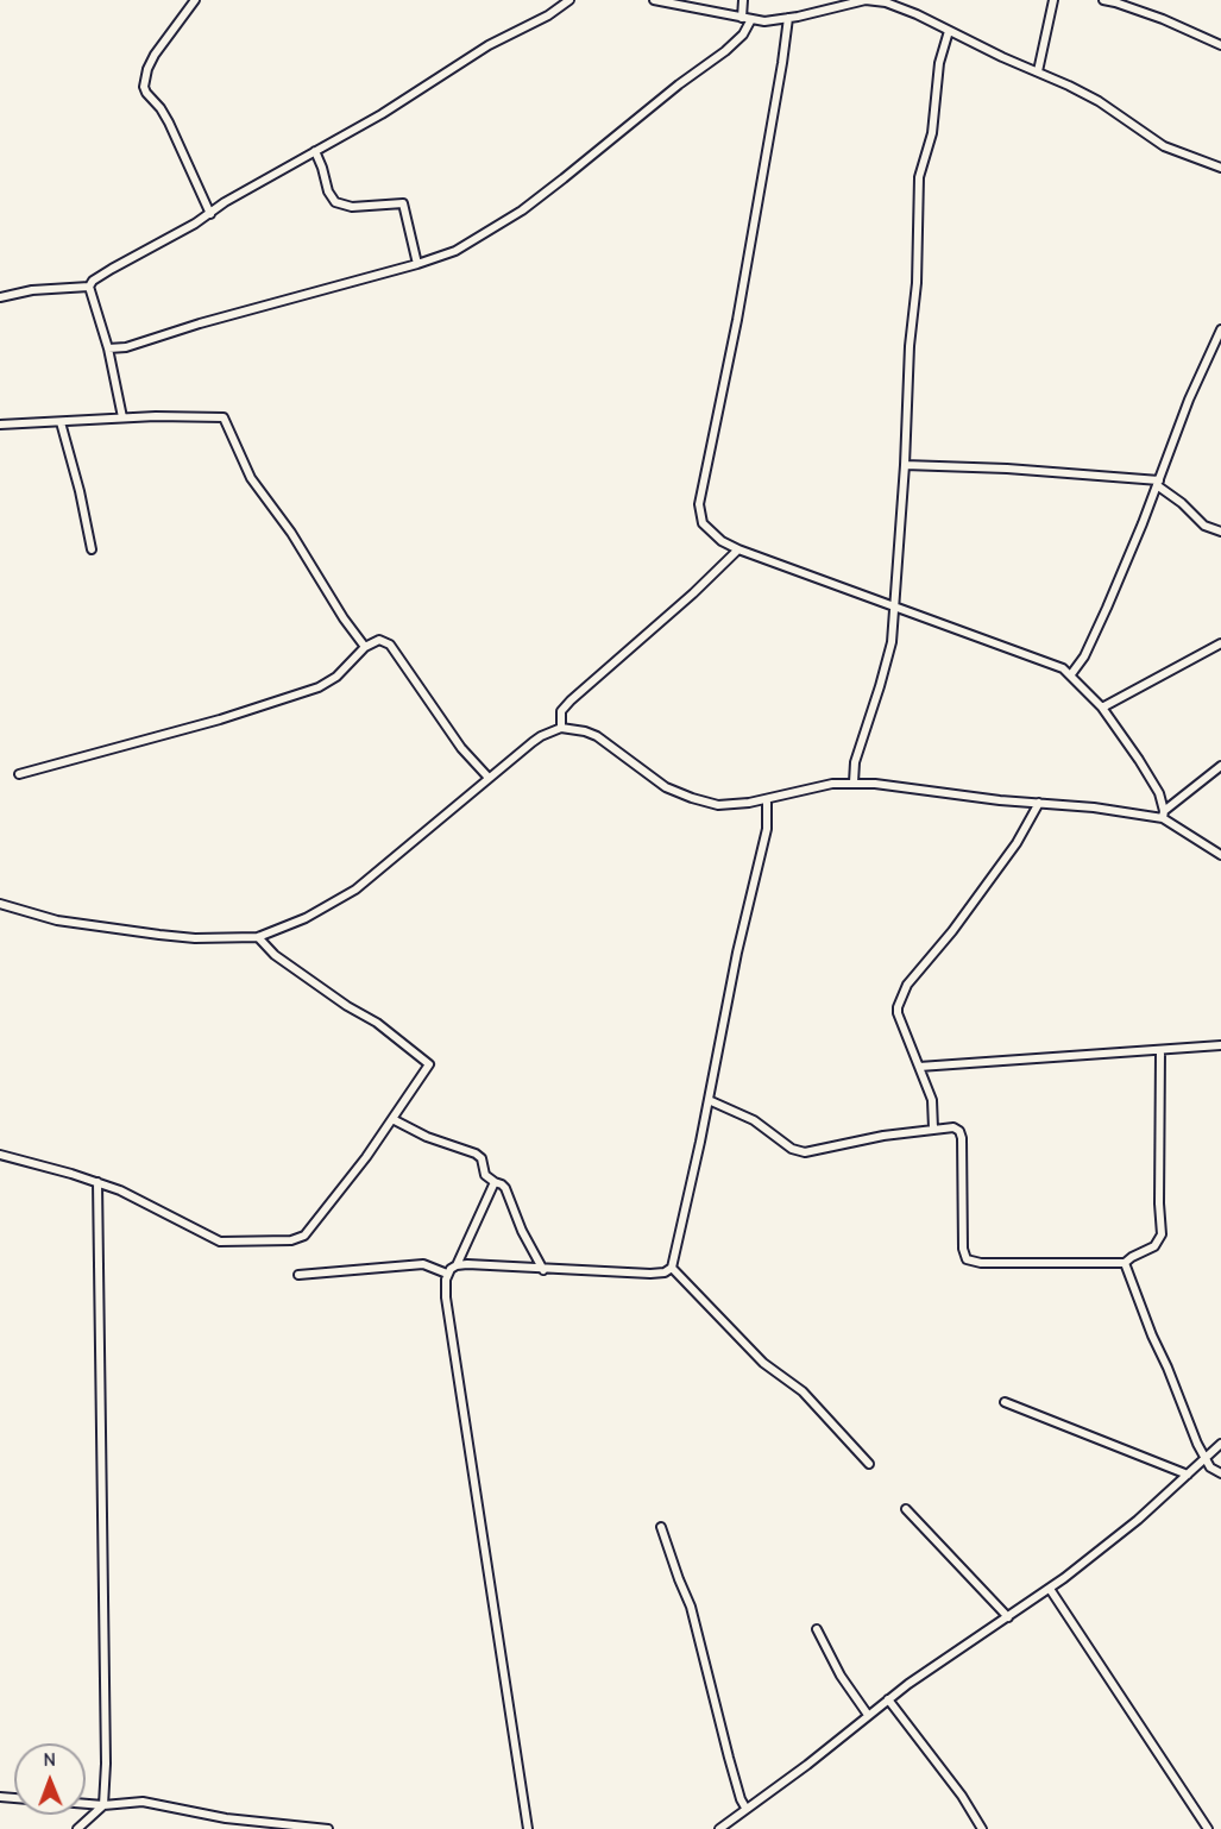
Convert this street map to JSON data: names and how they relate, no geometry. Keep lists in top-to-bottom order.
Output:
{
  "north": "top"
}
